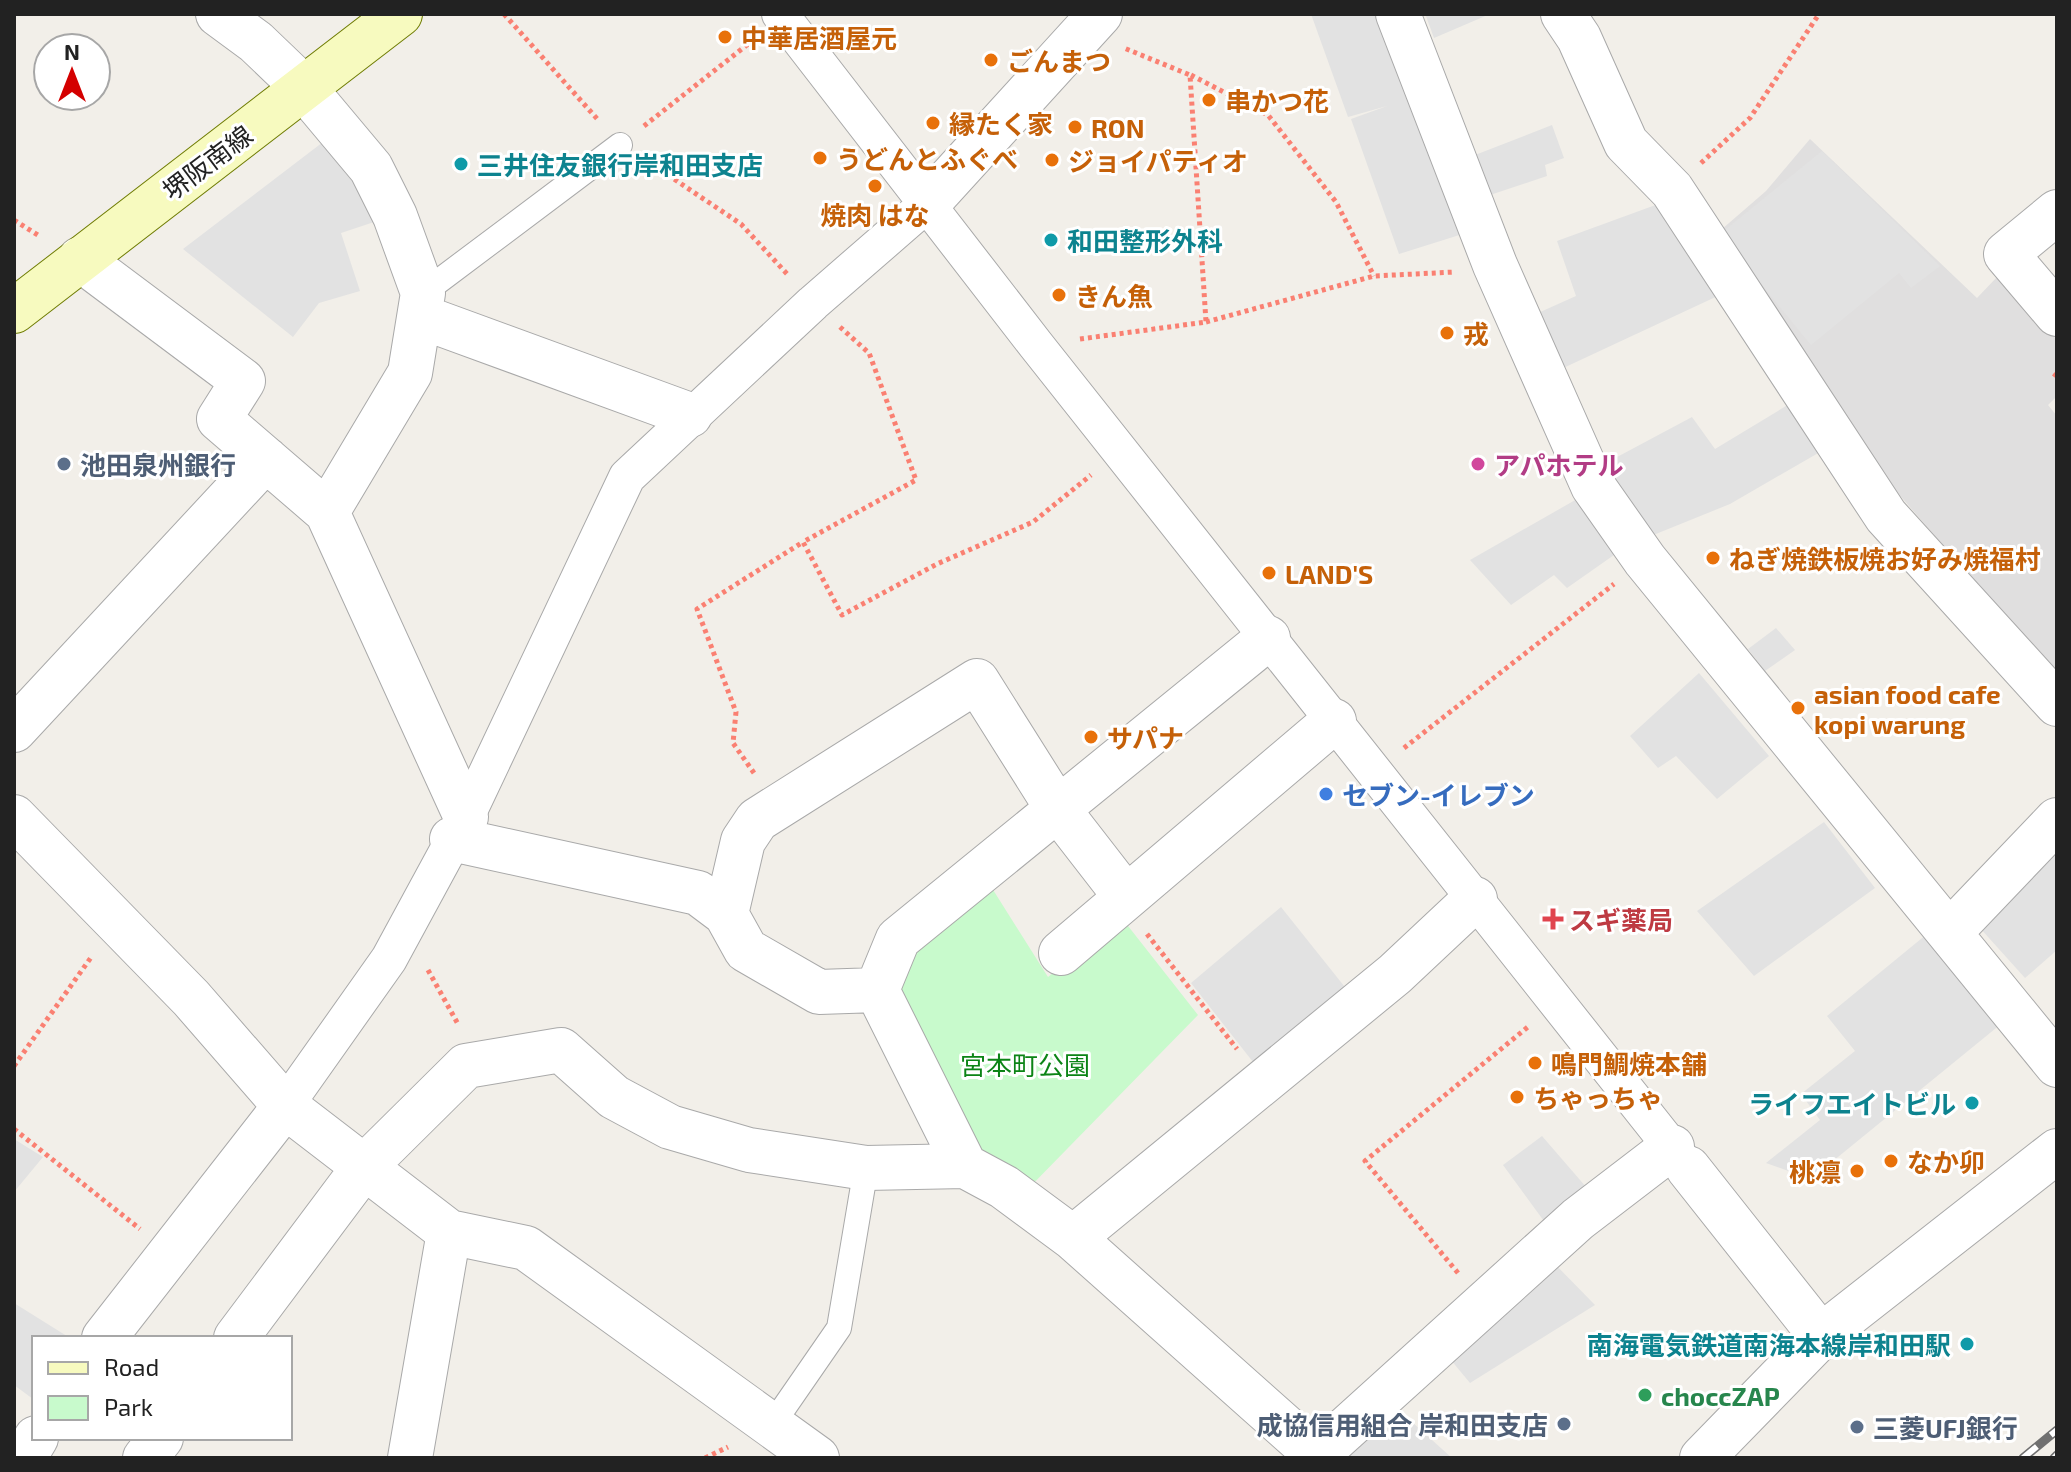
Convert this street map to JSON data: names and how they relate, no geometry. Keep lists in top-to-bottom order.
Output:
{
  "streets": {
    "main road": ["堺阪南線"]
  },
  "parks": ["宮本町公園"],
  "places": {
    "other": [
      "中華居酒屋元",
      "ごんまつ",
      "串かつ花",
      "縁たく家",
      "RON",
      "うどんとふぐべ",
      "ジョイパティオ",
      "三井住友銀行岸和田支店",
      "焼肉 はな",
      "和田整形外科",
      "きん魚",
      "戎",
      "池田泉州銀行",
      "アパホテル",
      "ねぎ焼鉄板焼お好み焼福村",
      "LAND'S",
      "asian food cafe kopi warung",
      "サパナ",
      "セブン-イレブン",
      "鳴門鯛焼本舗",
      "ちゃっちゃ",
      "ライフエイトビル",
      "なか卯",
      "桃凛",
      "南海電気鉄道南海本線岸和田駅",
      "choccZAP",
      "成協信用組合 岸和田支店",
      "三菱UFJ銀行"
    ],
    "health": ["スギ薬局"]
  },
  "legend": ["Road", "Park"],
  "north": "top"
}
